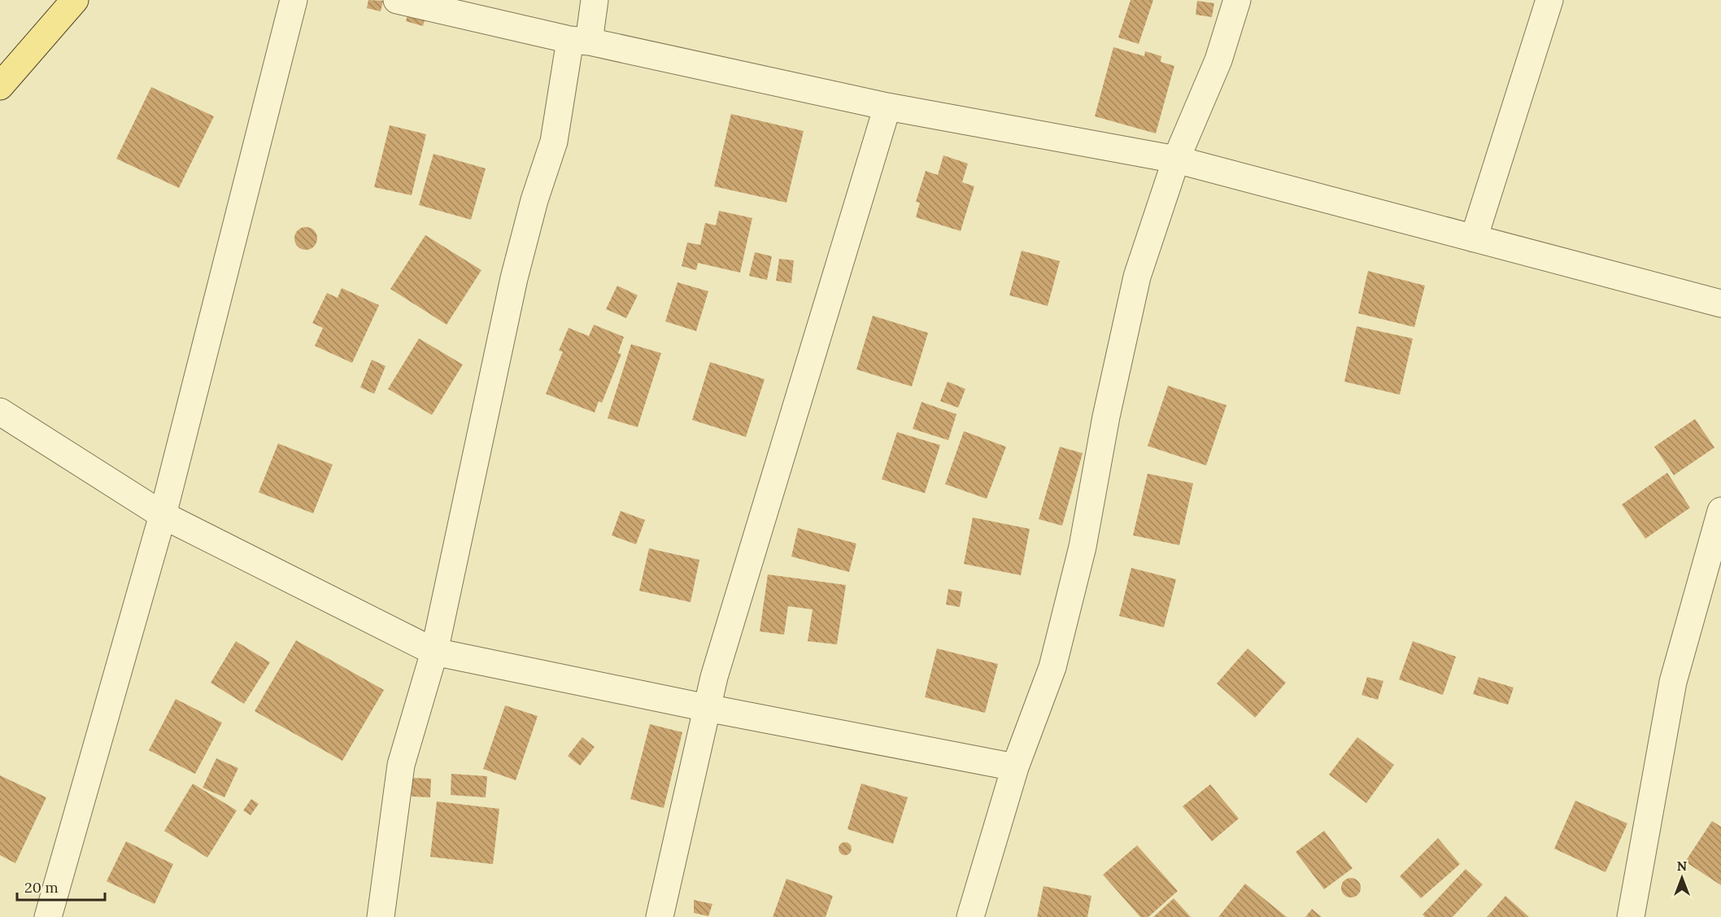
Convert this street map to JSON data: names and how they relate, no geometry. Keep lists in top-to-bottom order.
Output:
{
  "scale_bar": "20 m",
  "north": "top"
}
